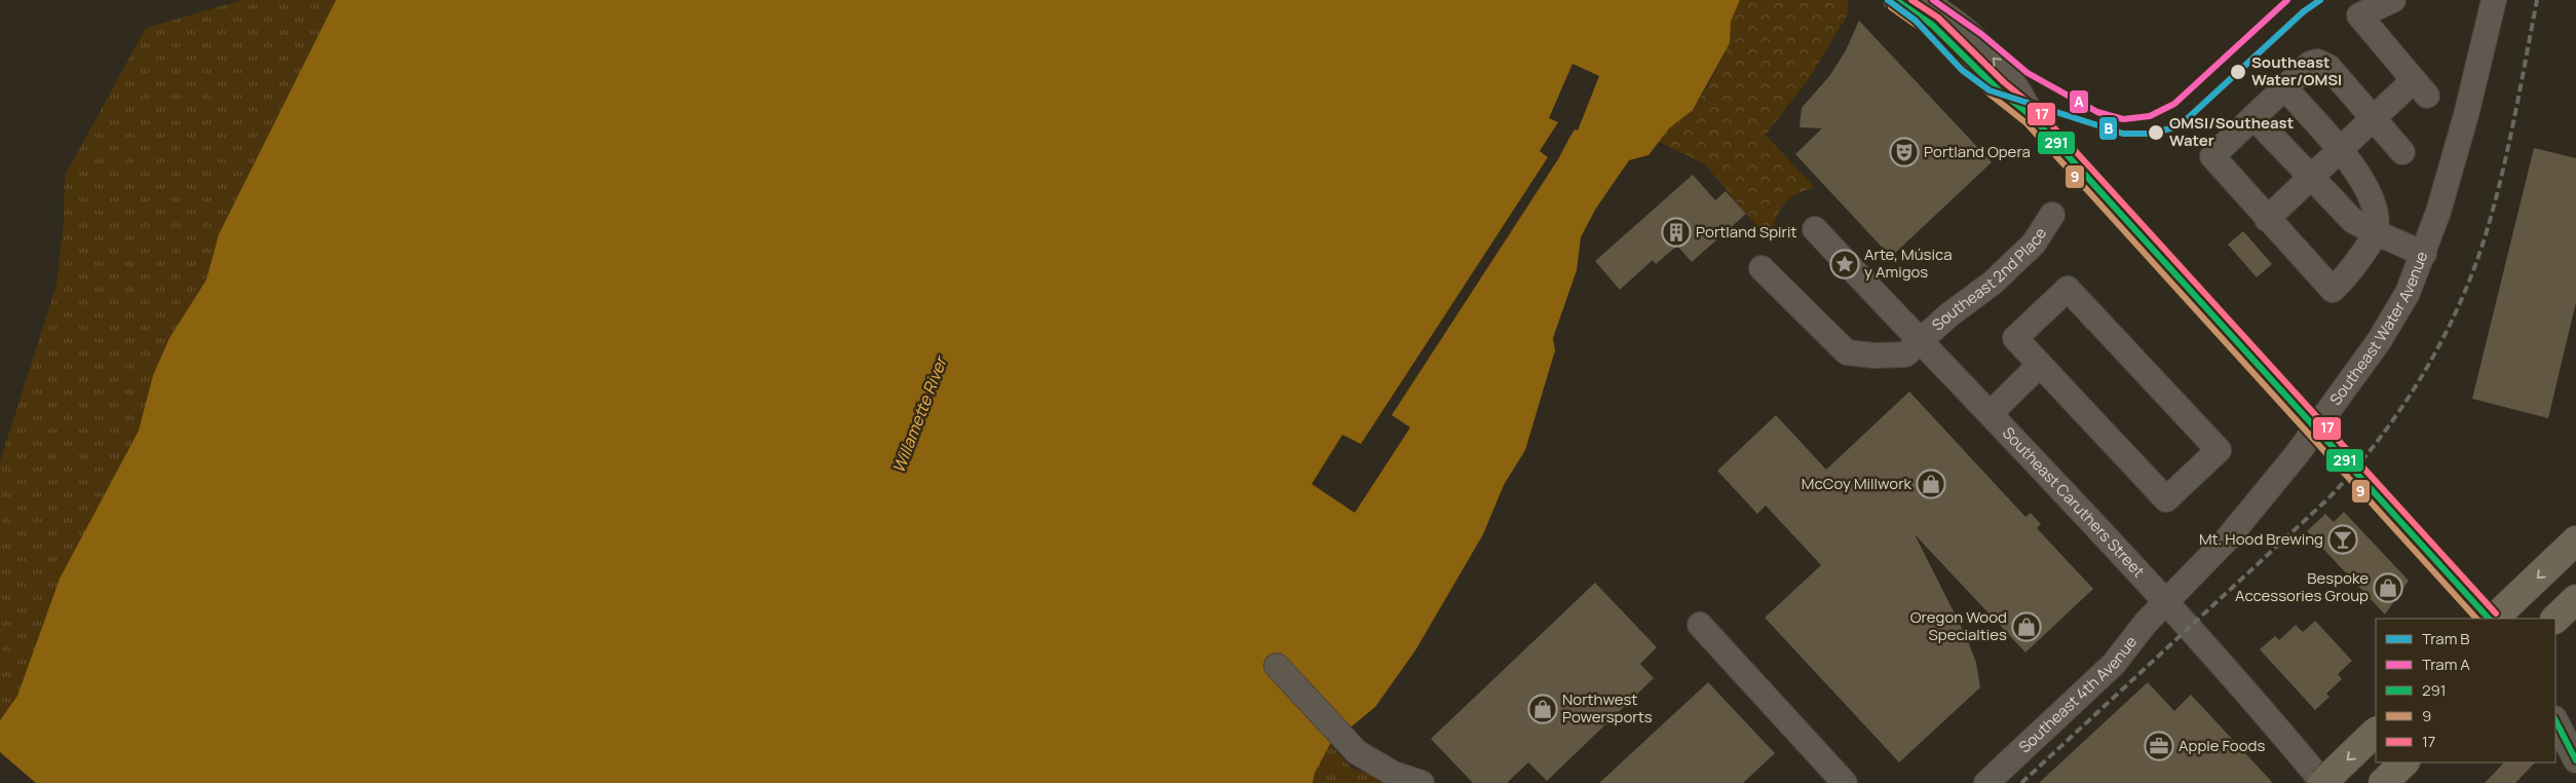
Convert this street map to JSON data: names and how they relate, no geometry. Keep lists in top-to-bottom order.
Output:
{
  "streets": {
    "street": [
      "Southeast 2nd Place",
      "Southeast Water Avenue",
      "Southeast Caruthers Street",
      "Southeast 4th Avenue"
    ]
  },
  "crossings": [
    ["Southeast 2nd Place", "Southeast Caruthers Street"],
    ["Southeast Water Avenue", "Southeast Caruthers Street"],
    ["Southeast Water Avenue", "Southeast 4th Avenue"],
    ["Southeast Caruthers Street", "Southeast 4th Avenue"]
  ],
  "water": ["Willamette River"],
  "places": {
    "other": ["Southeast Water/OMSI", "OMSI/Southeast Water"],
    "theatre": ["Portland Opera"],
    "building": ["Portland Spirit"],
    "place": ["Arte, Música y Amigos"],
    "shop": [
      "McCoy Millwork",
      "Bespoke Accessories Group",
      "Oregon Wood Specialties",
      "Northwest Powersports"
    ],
    "bar": ["Mt. Hood Brewing"],
    "office": ["Apple Foods"]
  },
  "lines": [
    "tram line B",
    "tram line A",
    "transit line 291",
    "transit line 17",
    "transit line 9"
  ],
  "legend": [
    "Tram B",
    "Tram A",
    "291",
    "9",
    "17"
  ]
}
